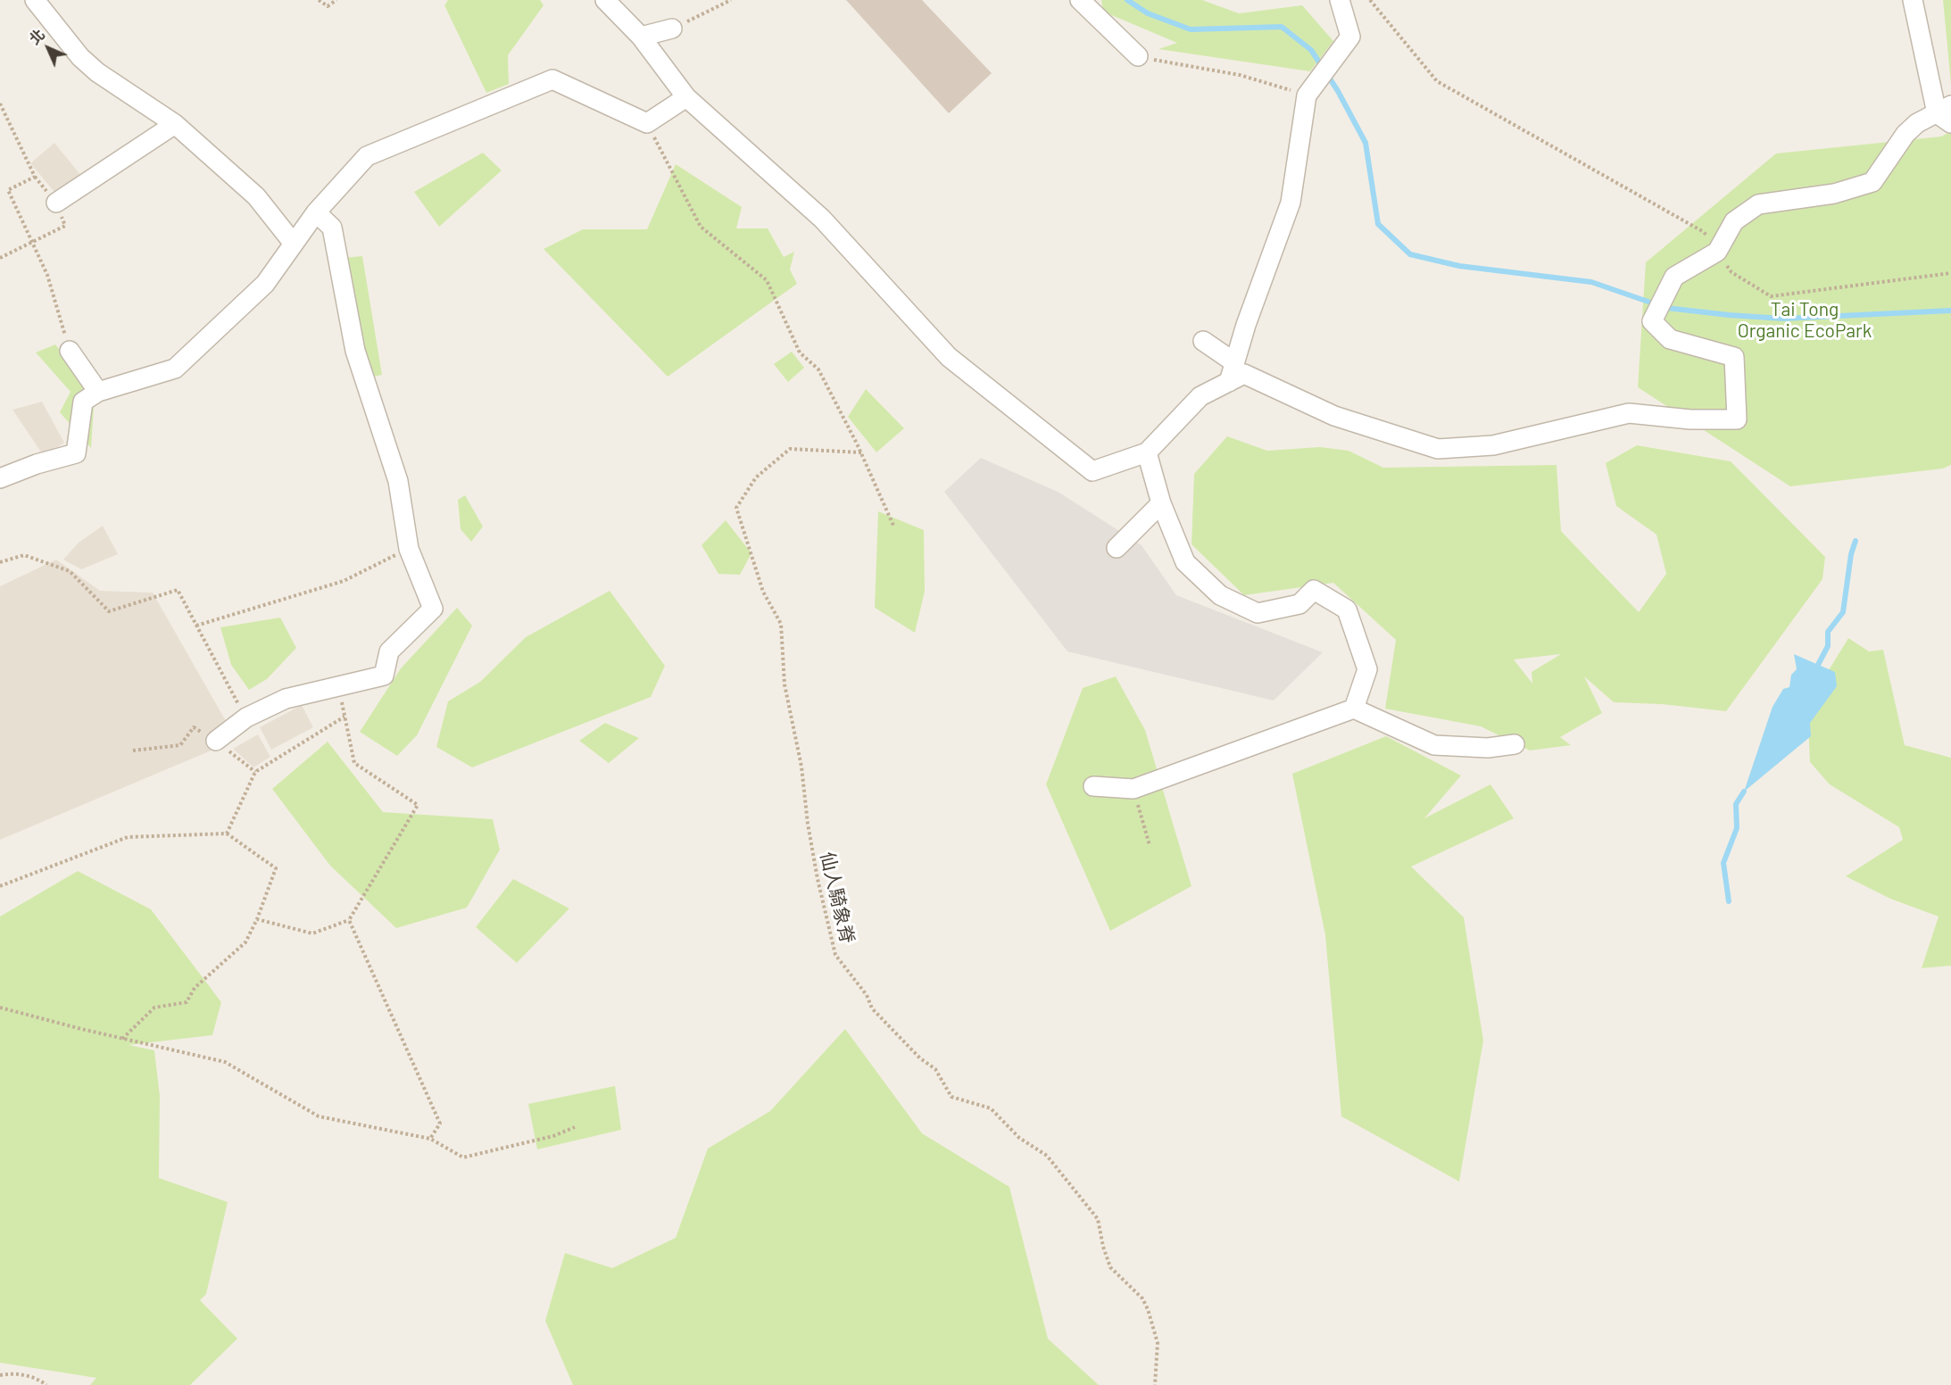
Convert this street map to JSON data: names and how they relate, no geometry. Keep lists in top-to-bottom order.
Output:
{
  "streets": {
    "path": ["仙人騎象脊"]
  },
  "parks": ["Tai Tong Organic EcoPark"],
  "north": "top left"
}
